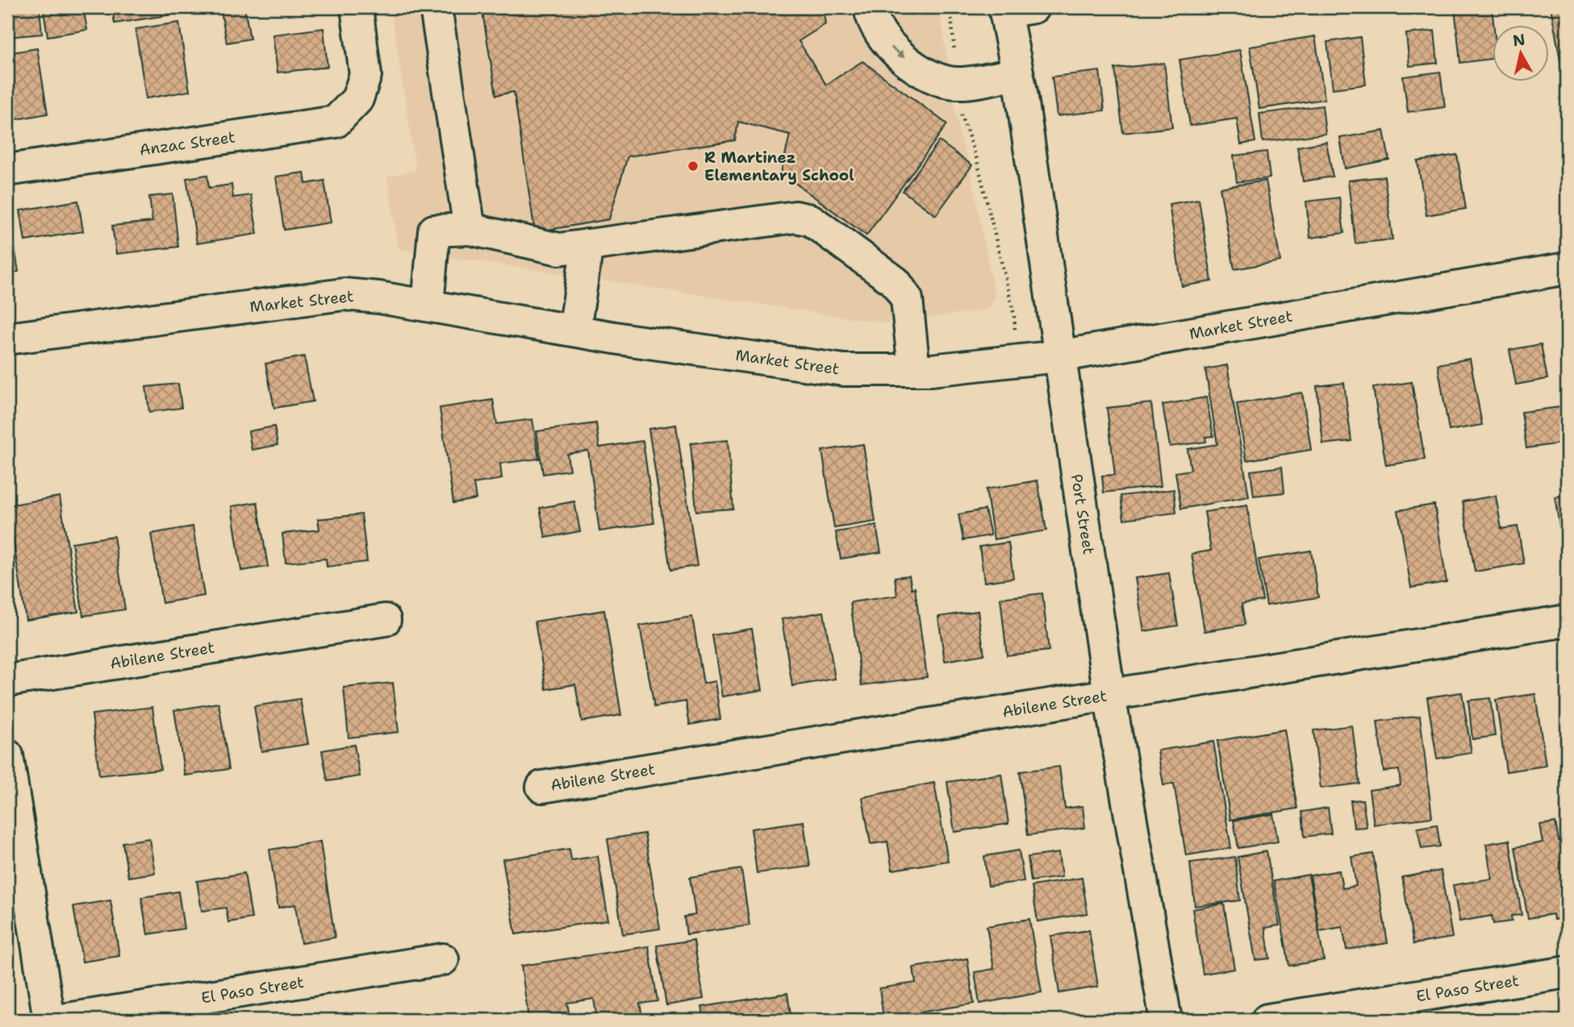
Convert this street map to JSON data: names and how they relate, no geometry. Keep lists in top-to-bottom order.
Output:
{
  "streets": {
    "street": [
      "Anzac Street",
      "Market Street",
      "Port Street",
      "Abilene Street",
      "El Paso Street"
    ]
  },
  "crossings": [
    ["Market Street", "Port Street"],
    ["Port Street", "Abilene Street"]
  ],
  "places": ["R Martinez Elementary School"],
  "north": "top"
}
